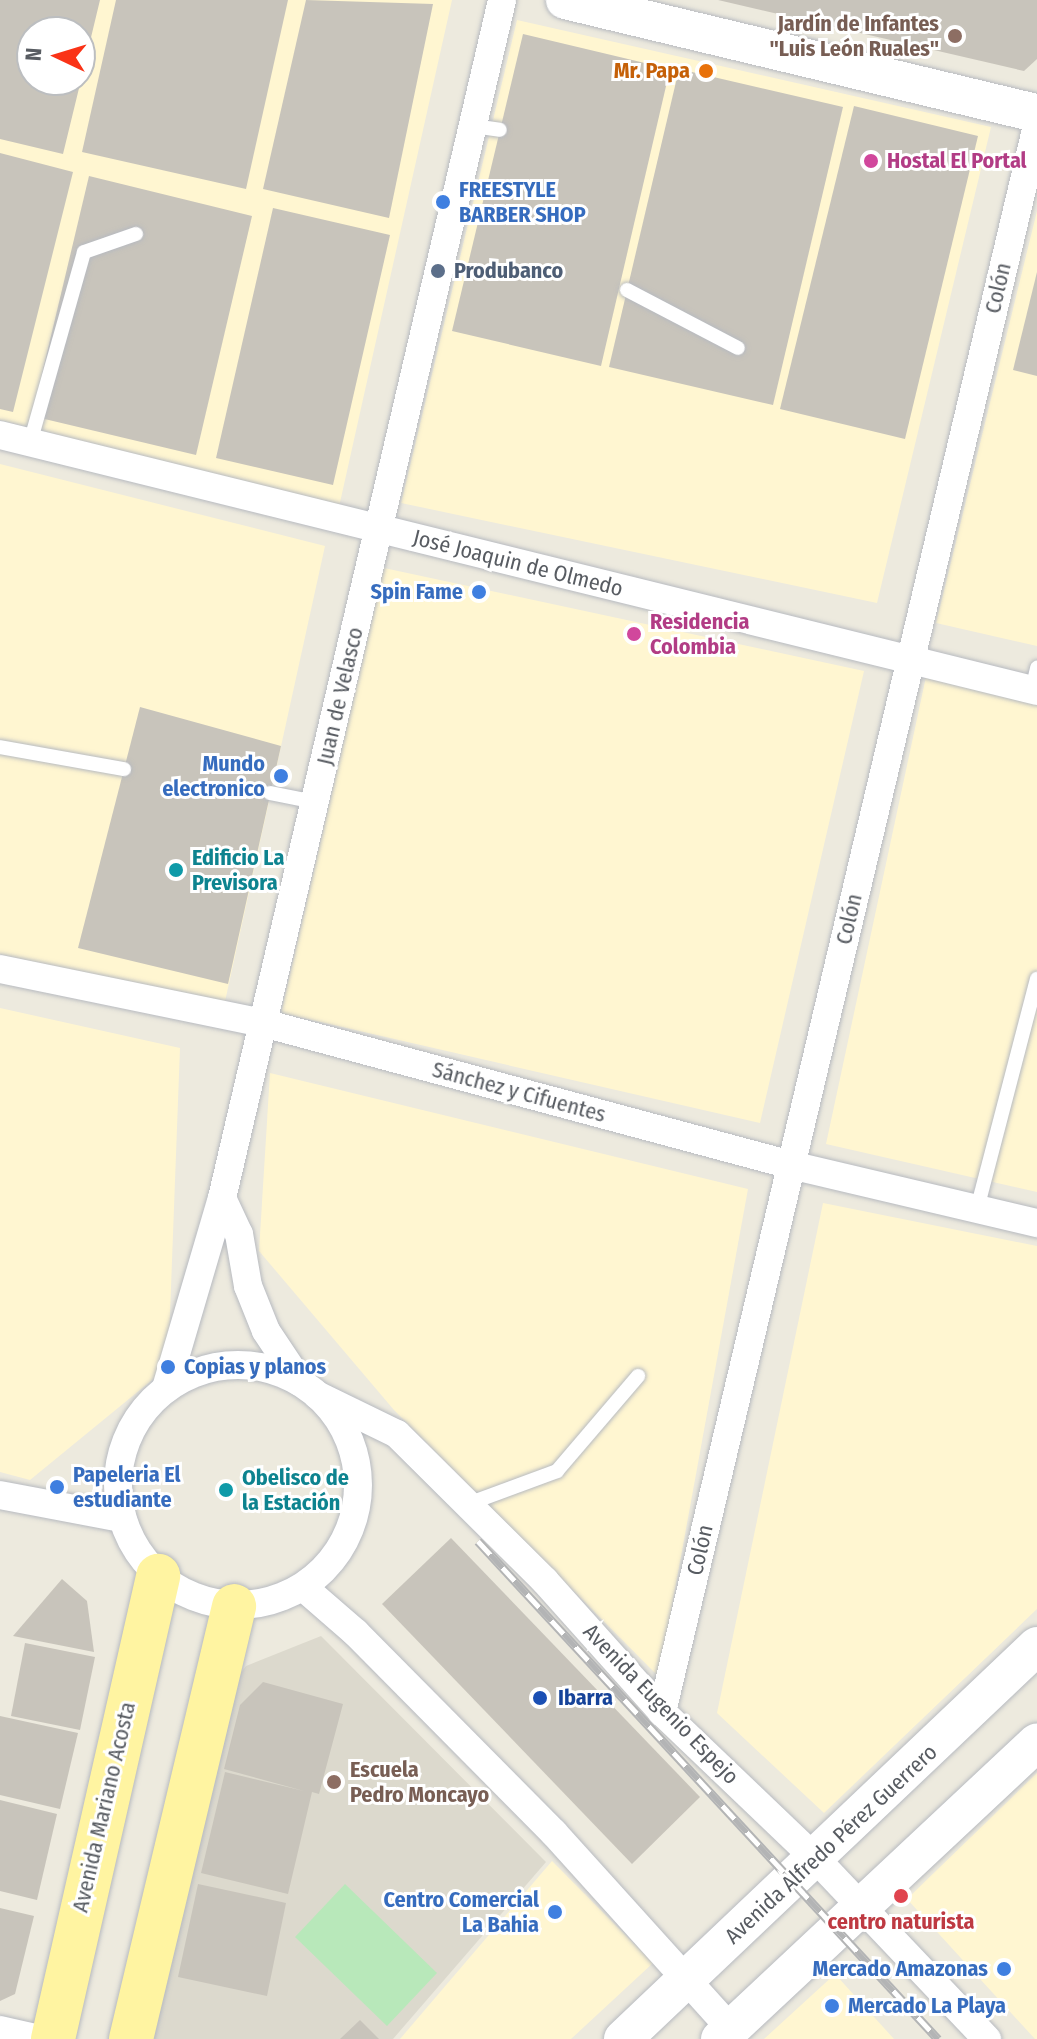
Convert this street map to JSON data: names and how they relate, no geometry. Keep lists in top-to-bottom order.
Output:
{
  "streets": {
    "main road": ["Avenida Mariano Acosta"],
    "street": [
      "Colón",
      "José Joaquin de Olmedo",
      "Juan de Velasco",
      "Sánchez y Cifuentes",
      "Avenida Eugenio Espejo",
      "Avenida Alfredo Pérez Guerrero"
    ]
  },
  "crossings": [
    ["Colón", "José Joaquin de Olmedo"],
    ["Colón", "Sánchez y Cifuentes"],
    ["Colón", "Avenida Eugenio Espejo"],
    ["José Joaquin de Olmedo", "Juan de Velasco"],
    ["Juan de Velasco", "Sánchez y Cifuentes"],
    ["Juan de Velasco", "Avenida Eugenio Espejo"],
    ["Juan de Velasco", "Avenida Mariano Acosta"],
    ["Avenida Eugenio Espejo", "Avenida Mariano Acosta"],
    ["Avenida Eugenio Espejo", "Avenida Alfredo Pérez Guerrero"]
  ],
  "places": [
    "Jardín de Infantes \"Luis León Ruales\"",
    "Mr. Papa",
    "Hostal El Portal",
    "FREESTYLE BARBER SHOP",
    "Produbanco",
    "Spin Fame",
    "Residencia Colombia",
    "Mundo electronico",
    "Edificio La Previsora",
    "Copias y planos",
    "Papeleria El estudiante",
    "Obelisco de la Estación",
    "Ibarra",
    "Escuela Pedro Moncayo",
    "centro naturista",
    "Centro Comercial La Bahia",
    "Mercado Amazonas",
    "Mercado La Playa"
  ],
  "north": "left"
}
